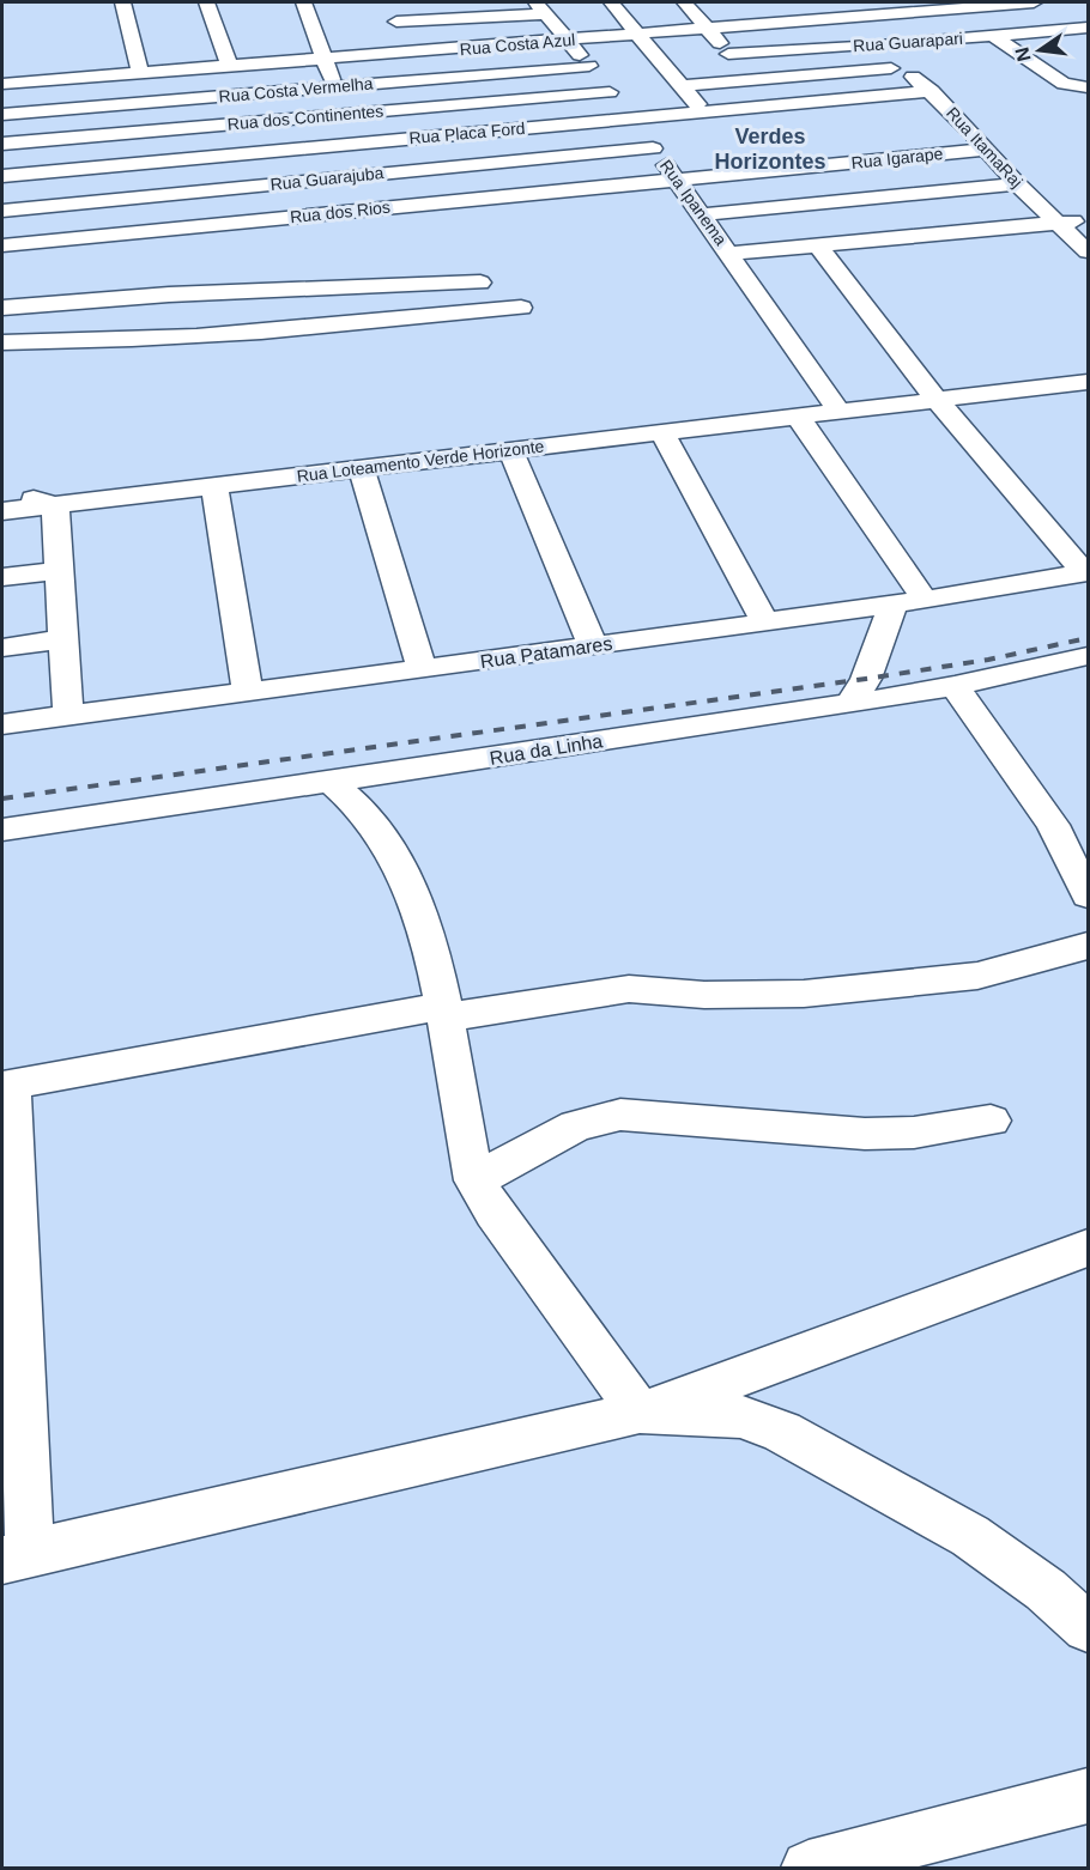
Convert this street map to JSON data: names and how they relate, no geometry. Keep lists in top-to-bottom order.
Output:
{
  "streets": {
    "street": [
      "Rua Guarapari",
      "Rua Costa Azul",
      "Rua Costa Vermelha",
      "Rua dos Continentes",
      "Rua Placa Ford",
      "Rua ItamaRaj",
      "Rua Igarape",
      "Rua Guarajuba",
      "Rua Ipanema",
      "Rua dos Rios",
      "Rua Loteamento Verde Horizonte",
      "Rua Patamares",
      "Rua da Linha"
    ]
  },
  "crossings": [
    ["Rua Guarapari", "Rua ItamaRaj"],
    ["Rua Costa Azul", "Rua ItamaRaj"],
    ["Rua Costa Azul", "Rua Ipanema"],
    ["Rua Costa Vermelha", "Rua Ipanema"],
    ["Rua dos Continentes", "Rua Ipanema"],
    ["Rua Placa Ford", "Rua ItamaRaj"],
    ["Rua Placa Ford", "Rua Ipanema"],
    ["Rua ItamaRaj", "Rua Igarape"],
    ["Rua Igarape", "Rua Ipanema"],
    ["Rua Igarape", "Rua dos Rios"],
    ["Rua Guarajuba", "Rua Ipanema"],
    ["Rua Ipanema", "Rua dos Rios"],
    ["Rua Ipanema", "Rua Loteamento Verde Horizonte"]
  ],
  "districts": ["Verdes Horizontes"],
  "north": "left"
}
